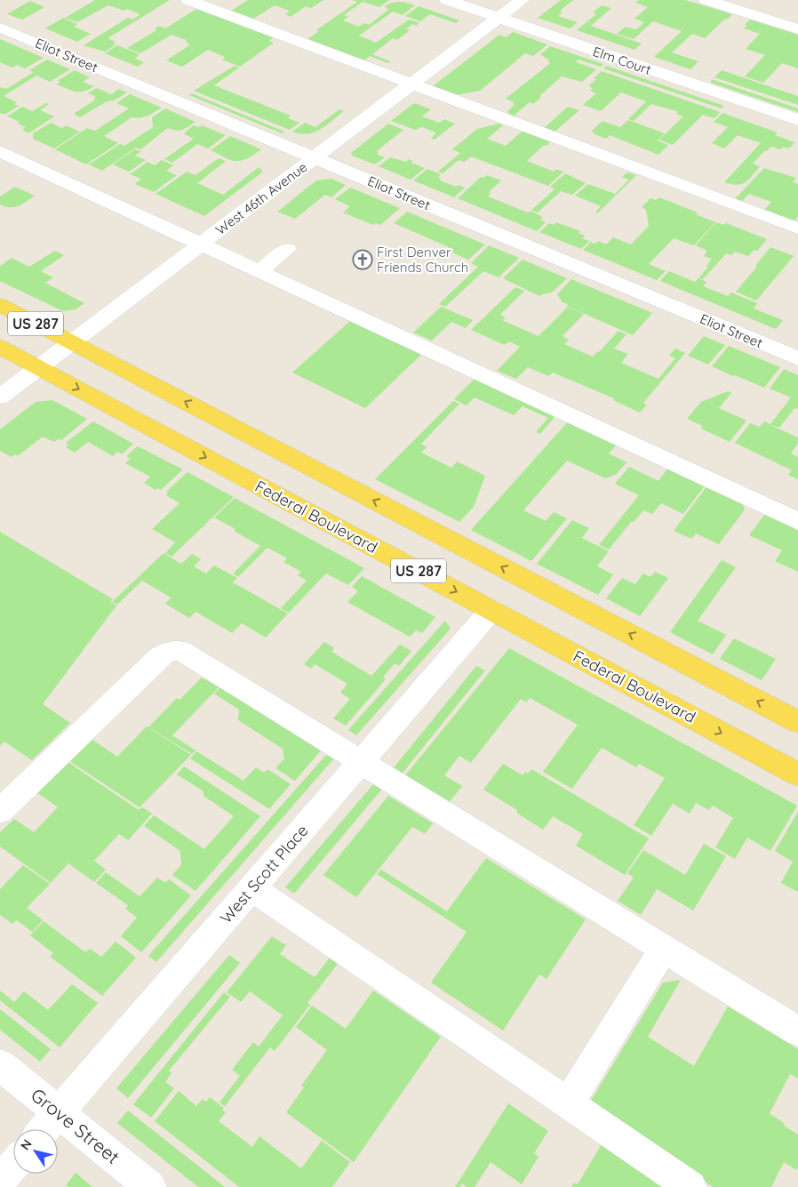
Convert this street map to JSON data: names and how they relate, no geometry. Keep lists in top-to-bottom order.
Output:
{
  "streets": {
    "main road": ["US 287", "Federal Boulevard"],
    "street": [
      "Eliot Street",
      "Elm Court",
      "West 46th Avenue",
      "West Scott Place",
      "Grove Street"
    ]
  },
  "crossings": [
    ["Eliot Street", "West 46th Avenue"],
    ["Elm Court", "West 46th Avenue"],
    ["West 46th Avenue", "US 287"],
    ["West 46th Avenue", "Federal Boulevard"],
    ["Federal Boulevard", "West Scott Place"],
    ["West Scott Place", "Grove Street"]
  ],
  "places": {
    "church": ["First Denver Friends Church"]
  },
  "north": "top left"
}
